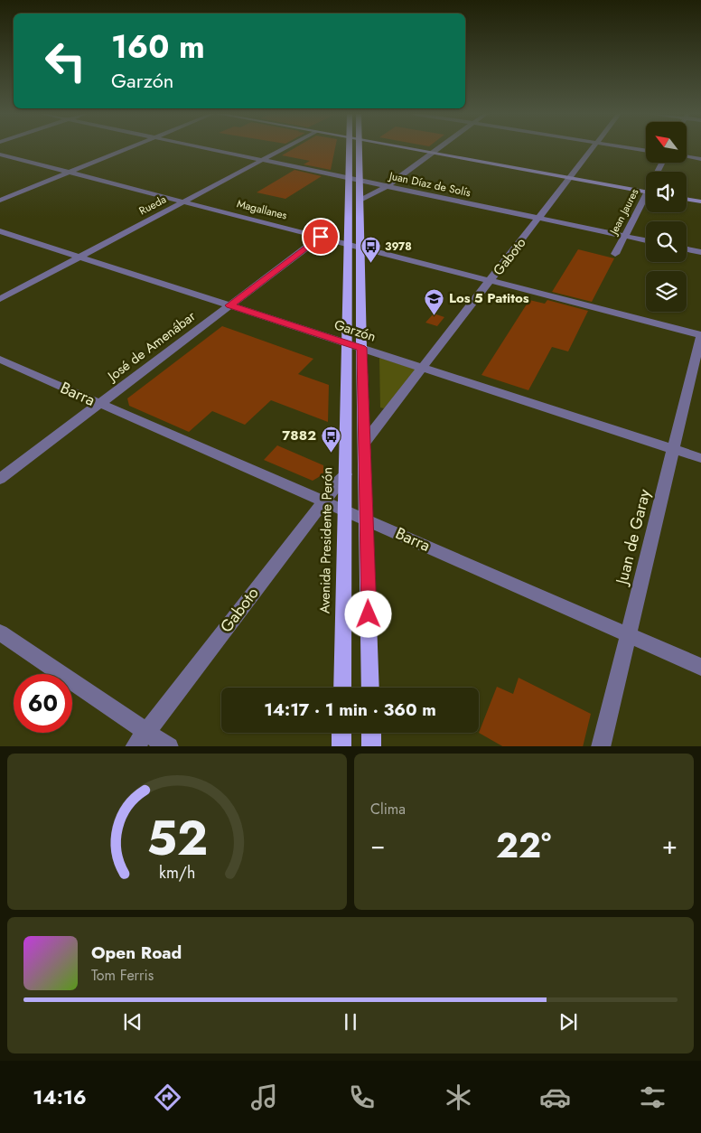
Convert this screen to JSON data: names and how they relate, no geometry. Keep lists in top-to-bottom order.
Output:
{
  "streets": {
    "main road": ["Avenida Presidente Perón"],
    "street": [
      "Juan Díaz de Solís",
      "Rueda",
      "Magallanes",
      "Jean Jaures",
      "Gaboto",
      "Garzón",
      "José de Amenábar",
      "Barra",
      "Juan de Garay"
    ]
  },
  "crossings": [
    ["Juan Díaz de Solís", "Rueda"],
    ["Juan Díaz de Solís", "Jean Jaures"],
    ["Juan Díaz de Solís", "Gaboto"],
    ["Juan Díaz de Solís", "Avenida Presidente Perón"],
    ["Rueda", "Magallanes"],
    ["Rueda", "Garzón"],
    ["Magallanes", "Gaboto"],
    ["Magallanes", "José de Amenábar"],
    ["Magallanes", "Juan de Garay"],
    ["Magallanes", "Avenida Presidente Perón"],
    ["Gaboto", "Garzón"],
    ["Gaboto", "Barra"],
    ["Gaboto", "Avenida Presidente Perón"],
    ["Garzón", "José de Amenábar"],
    ["Garzón", "Juan de Garay"],
    ["Garzón", "Avenida Presidente Perón"],
    ["José de Amenábar", "Barra"],
    ["Barra", "Juan de Garay"],
    ["Barra", "Avenida Presidente Perón"]
  ],
  "places": {
    "bus stop": ["3978", "7882"],
    "school or university": ["Los 5 Patitos"]
  },
  "north": "top left",
  "page": {
    "turn": ["160 m", "Garzón"],
    "limit": "60",
    "trip": "14:17 · 1 min · 360 m",
    "tile": "Clima",
    "heat": ["−", "22°", "+"],
    "song": ["Open Road", "Tom Ferris"],
    "tabs": "14:16",
    "gauge": ["52", "km/h"]
  }
}
